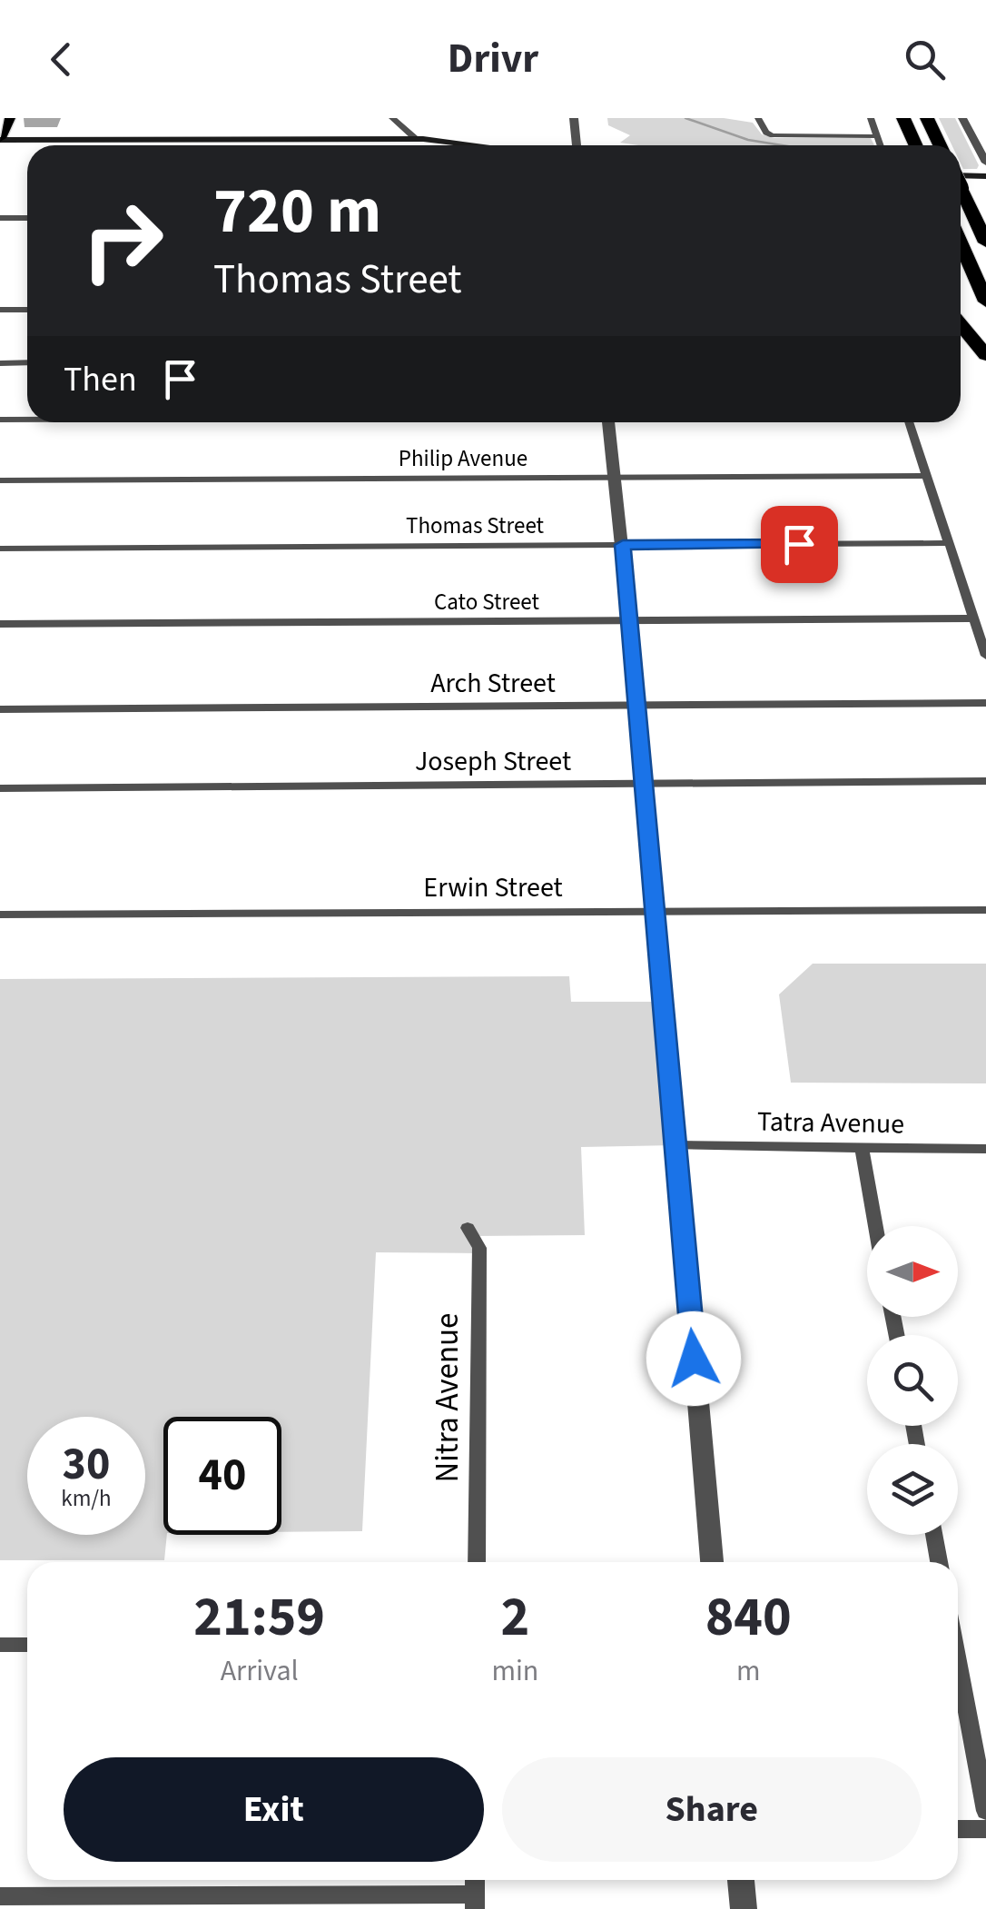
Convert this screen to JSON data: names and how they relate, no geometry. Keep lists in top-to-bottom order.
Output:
{
  "streets": {
    "street": [
      "Philip Avenue",
      "Thomas Street",
      "Cato Street",
      "Arch Street",
      "Joseph Street",
      "Erwin Street",
      "Tatra Avenue",
      "Nitra Avenue"
    ]
  },
  "north": "right",
  "page": {
    "header": "Drivr",
    "turn": ["720 m", "Thomas Street"],
    "then": "Then",
    "speed": "30 km/h",
    "limit": "40",
    "eta": [
      "21:59",
      "Arrival",
      "2",
      "min",
      "840",
      "m"
    ],
    "buttons": ["Exit", "Share"]
  }
}
